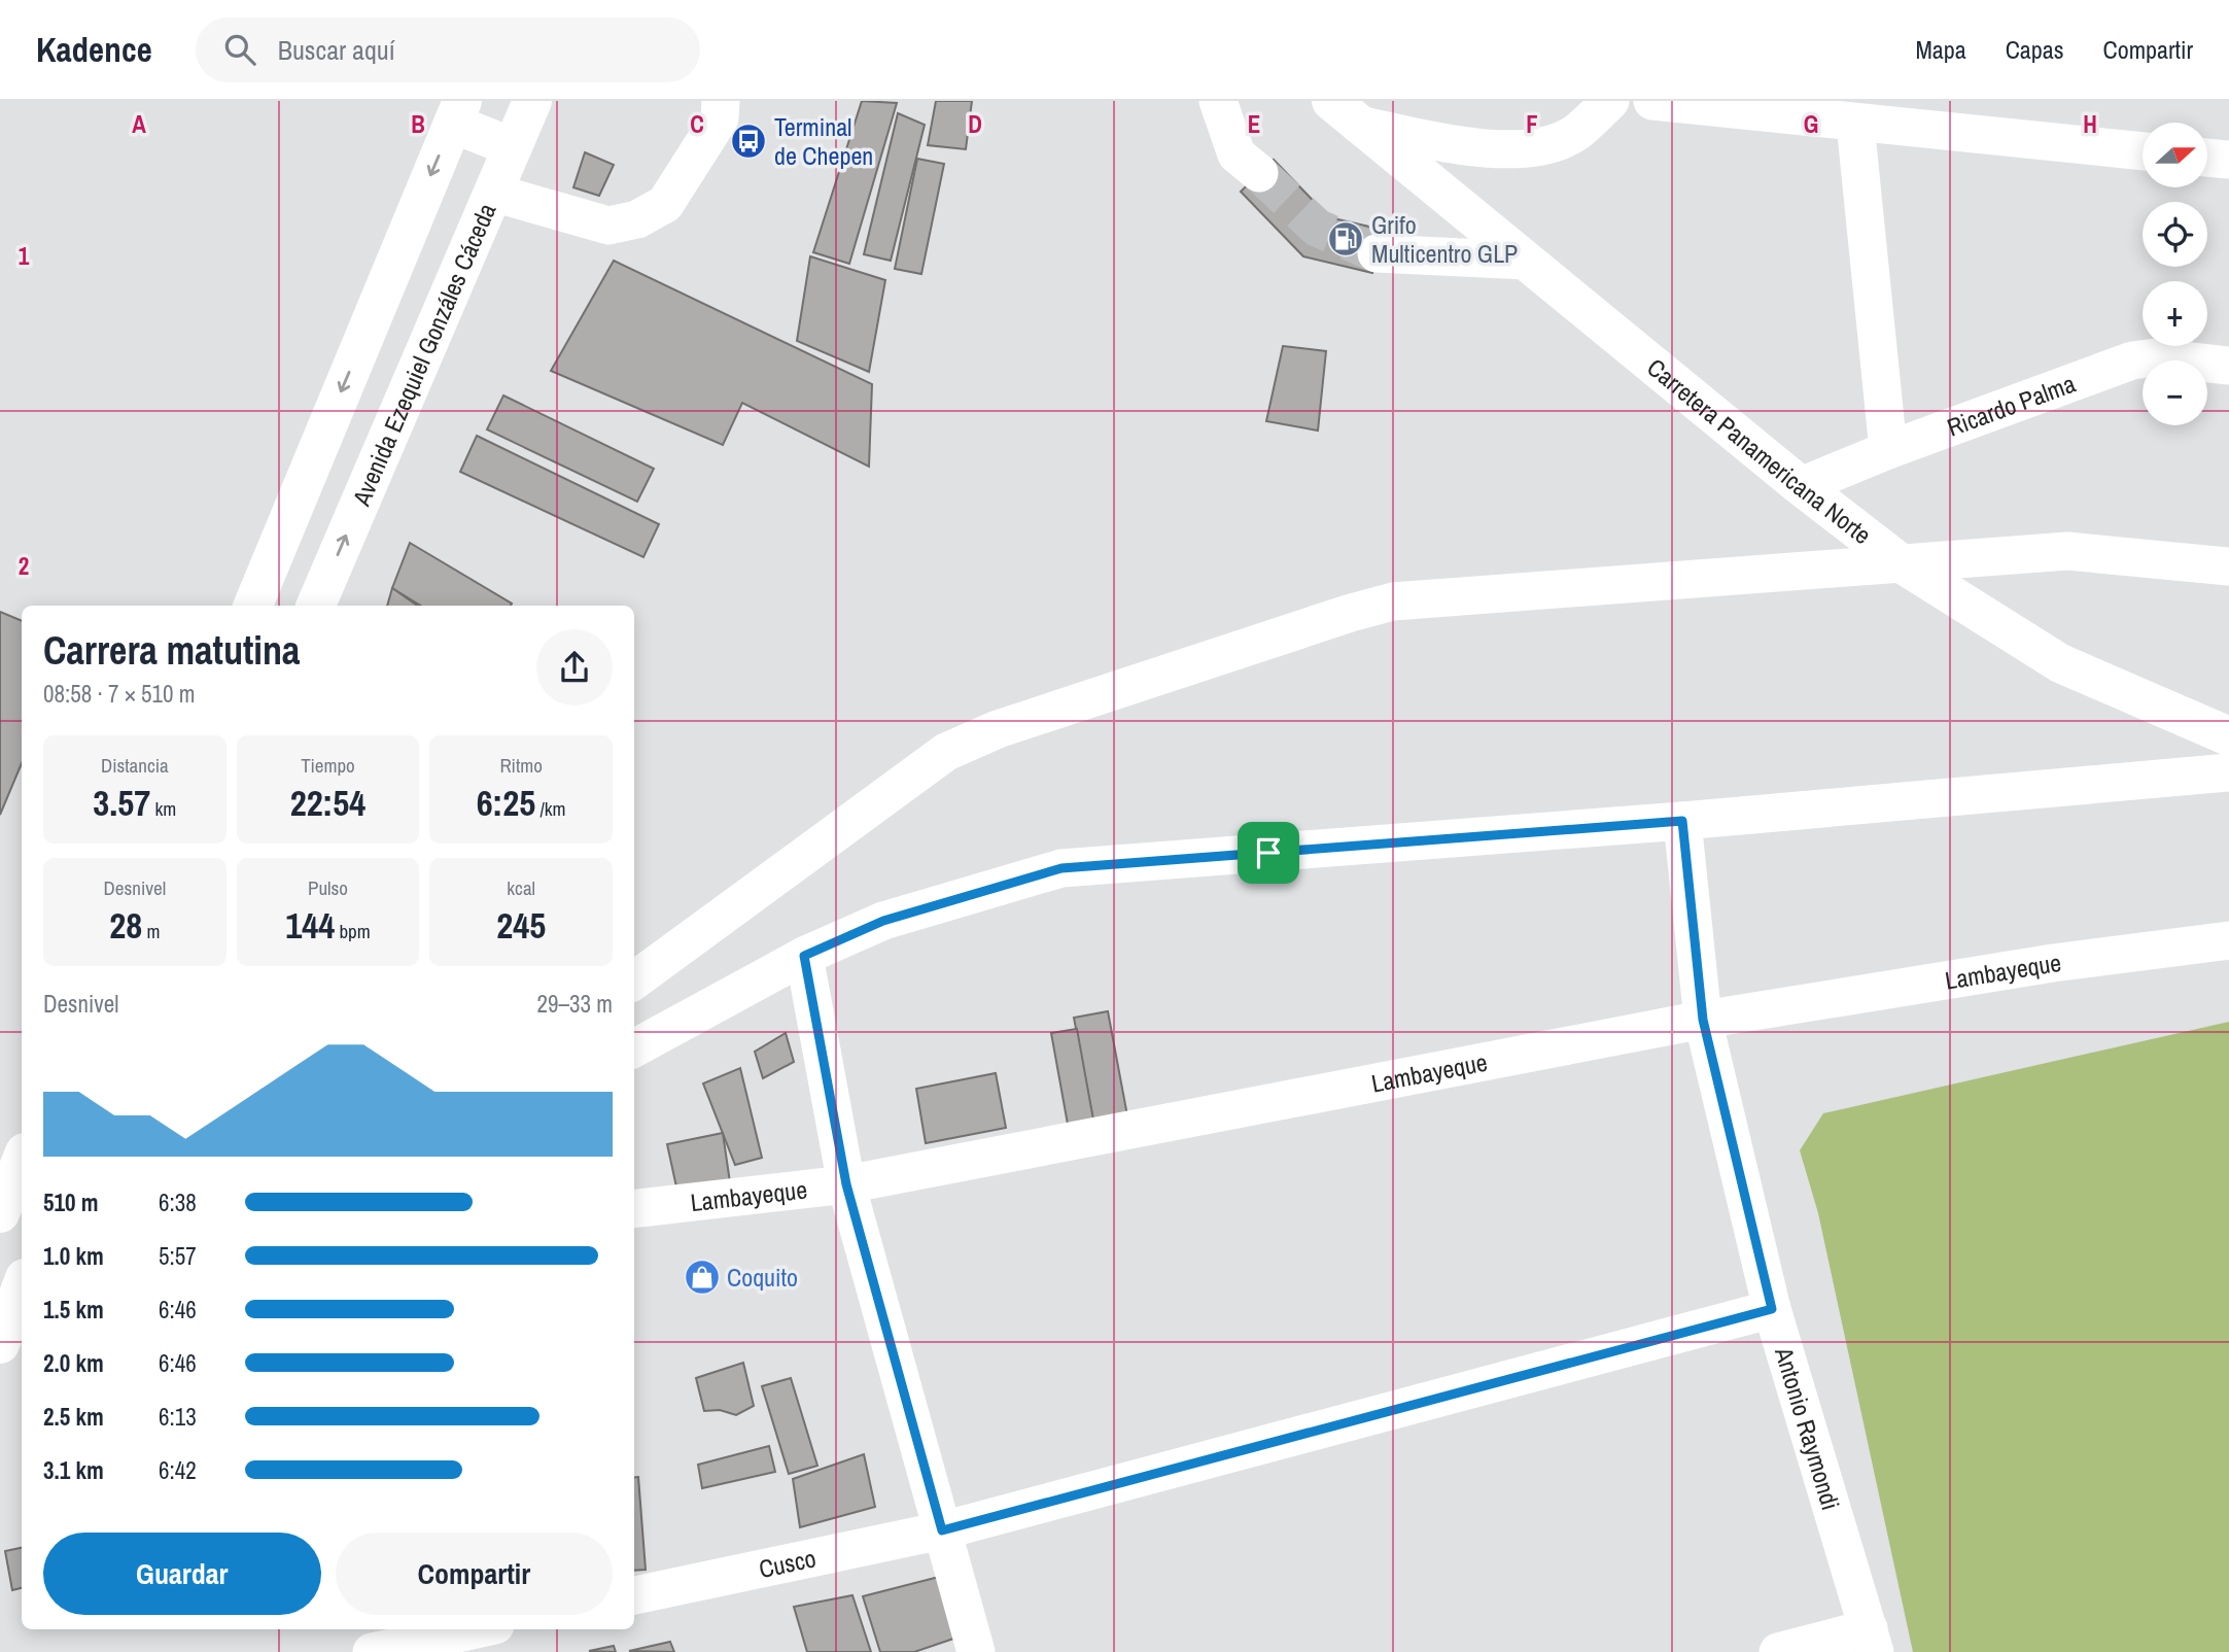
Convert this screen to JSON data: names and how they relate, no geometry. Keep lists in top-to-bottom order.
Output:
{
  "streets": {
    "main road": ["Avenida Ezequiel Gonzáles Cáceda", "Carretera Panamericana Norte"],
    "street": [
      "Ricardo Palma",
      "Lambayeque",
      "Antonio Raymondi",
      "Cusco"
    ]
  },
  "crossings": [
    ["Ricardo Palma", "Carretera Panamericana Norte"],
    ["Lambayeque", "Antonio Raymondi"],
    ["Antonio Raymondi", "Cusco"]
  ],
  "places": {
    "bus stop": ["Terminal de Chepen"],
    "fuel station": ["Grifo Multicentro GLP"],
    "shop": ["Coquito"]
  },
  "north": "right",
  "page": {
    "header": "Kadence",
    "search": "Buscar aquí",
    "nav": ["Mapa", "Capas", "Compartir"],
    "map_buttons": ["+", "−"],
    "heading": ["Carrera matutina", "08:58 · 7 × 510 m"],
    "stats": [
      ["Distancia", "3.57 km"],
      ["Tiempo", "22:54"],
      ["Ritmo", "6:25 /km"],
      ["Desnivel", "28 m"],
      ["Pulso", "144 bpm"],
      ["kcal", "245"]
    ],
    "chart": ["Desnivel", "29–33 m"],
    "list": [
      {
        "name": "510 m",
        "note": "6:38"
      },
      {
        "name": "1.0 km",
        "note": "5:57"
      },
      {
        "name": "1.5 km",
        "note": "6:46"
      },
      {
        "name": "2.0 km",
        "note": "6:46"
      },
      {
        "name": "2.5 km",
        "note": "6:13"
      },
      {
        "name": "3.1 km",
        "note": "6:42"
      }
    ],
    "buttons": ["Guardar", "Compartir"]
  },
  "grid": {
    "columns": [
      "A",
      "B",
      "C",
      "D",
      "E",
      "F",
      "G",
      "H"
    ],
    "rows": ["1", "2"]
  }
}
